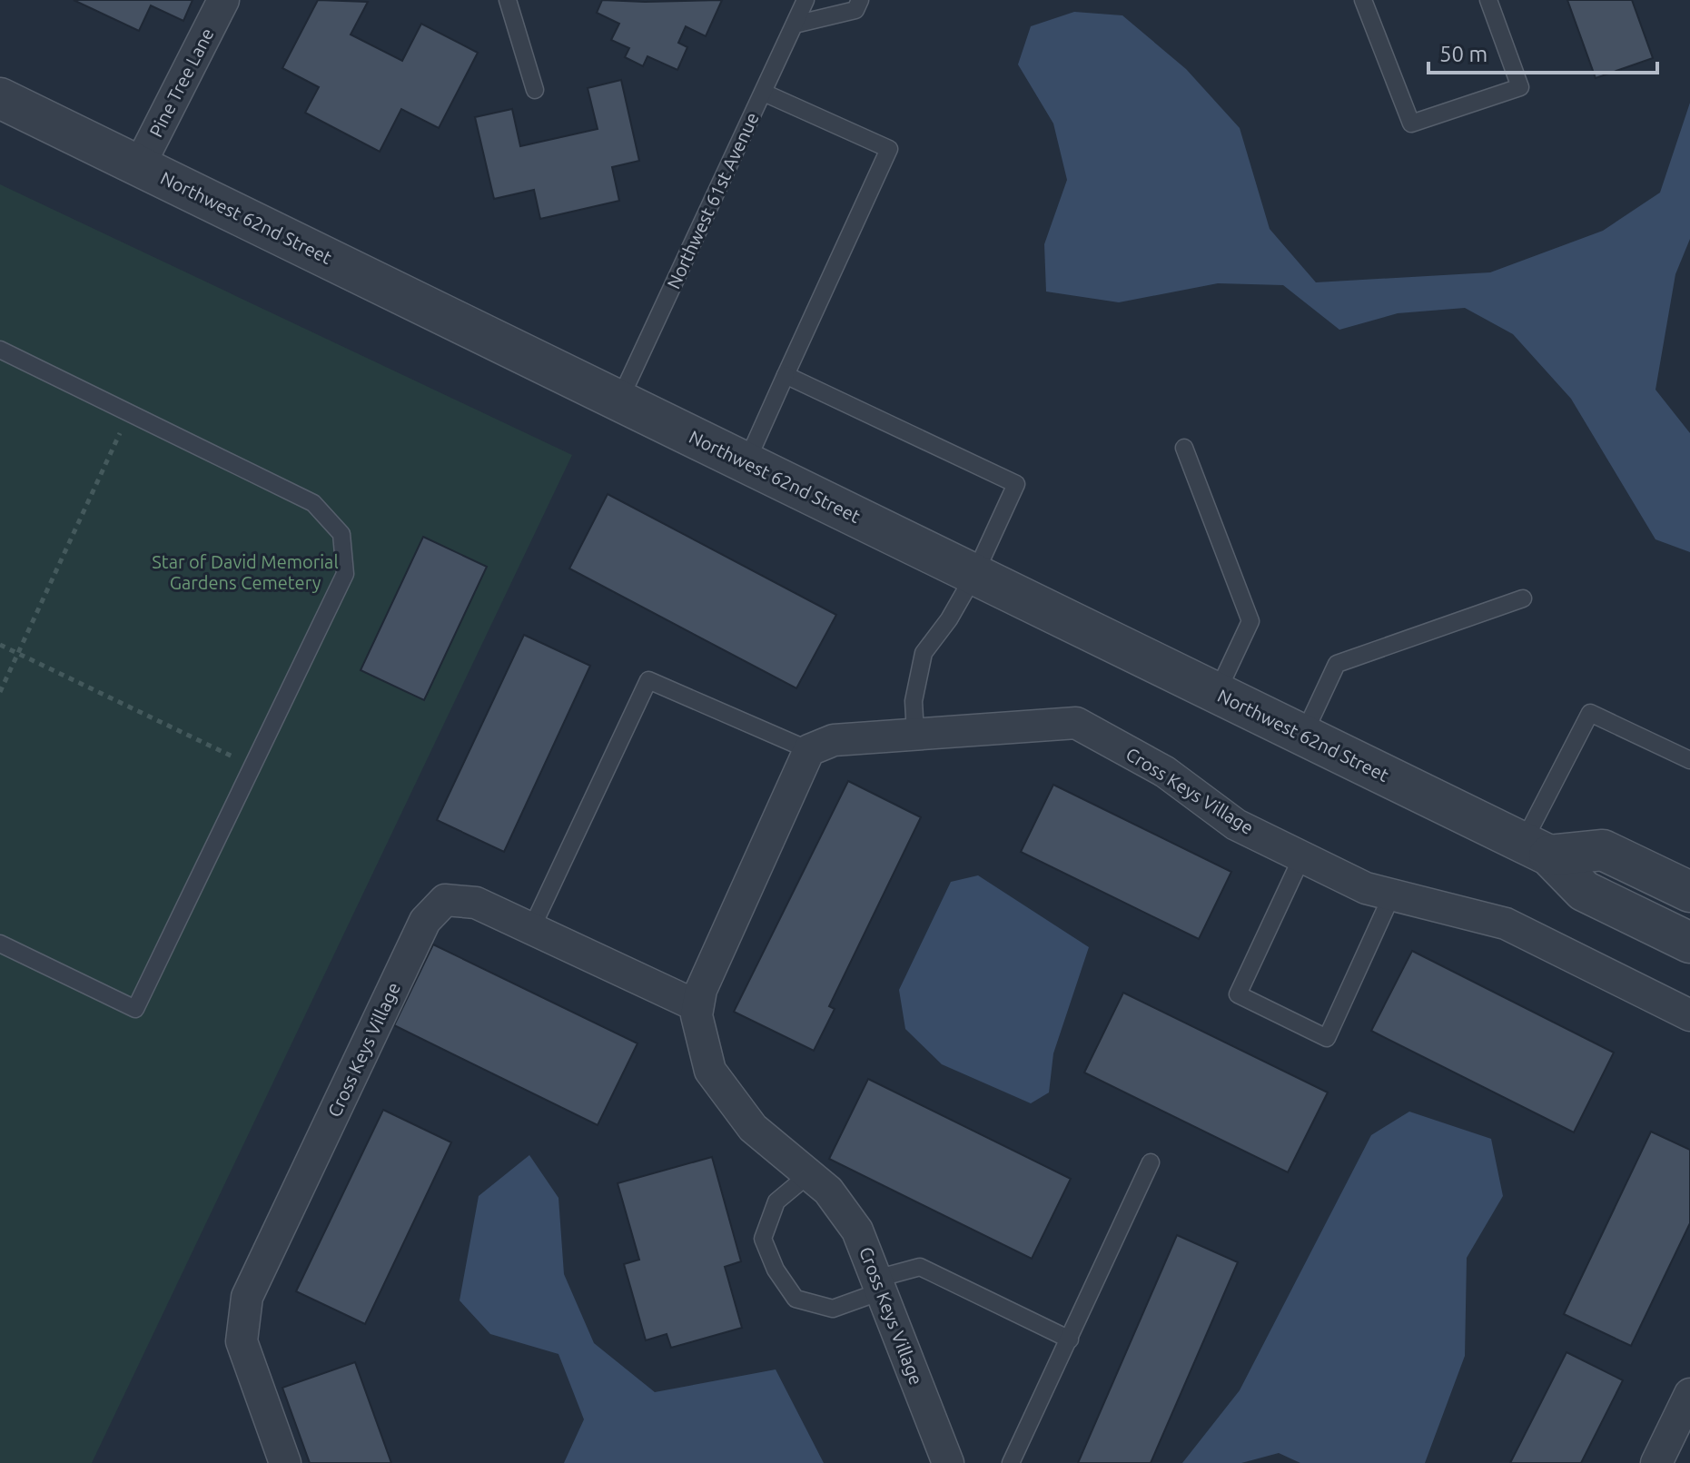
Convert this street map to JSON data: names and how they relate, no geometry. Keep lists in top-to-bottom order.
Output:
{
  "streets": {
    "street": ["Pine Tree Lane", "Northwest 62nd Street", "Cross Keys Village"],
    "lane": ["Northwest 61st Avenue"]
  },
  "crossings": [
    ["Pine Tree Lane", "Northwest 62nd Street"],
    ["Northwest 61st Avenue", "Northwest 62nd Street"]
  ],
  "parks": ["Star of David Memorial Gardens Cemetery"],
  "scale_bar": "50 m"
}
